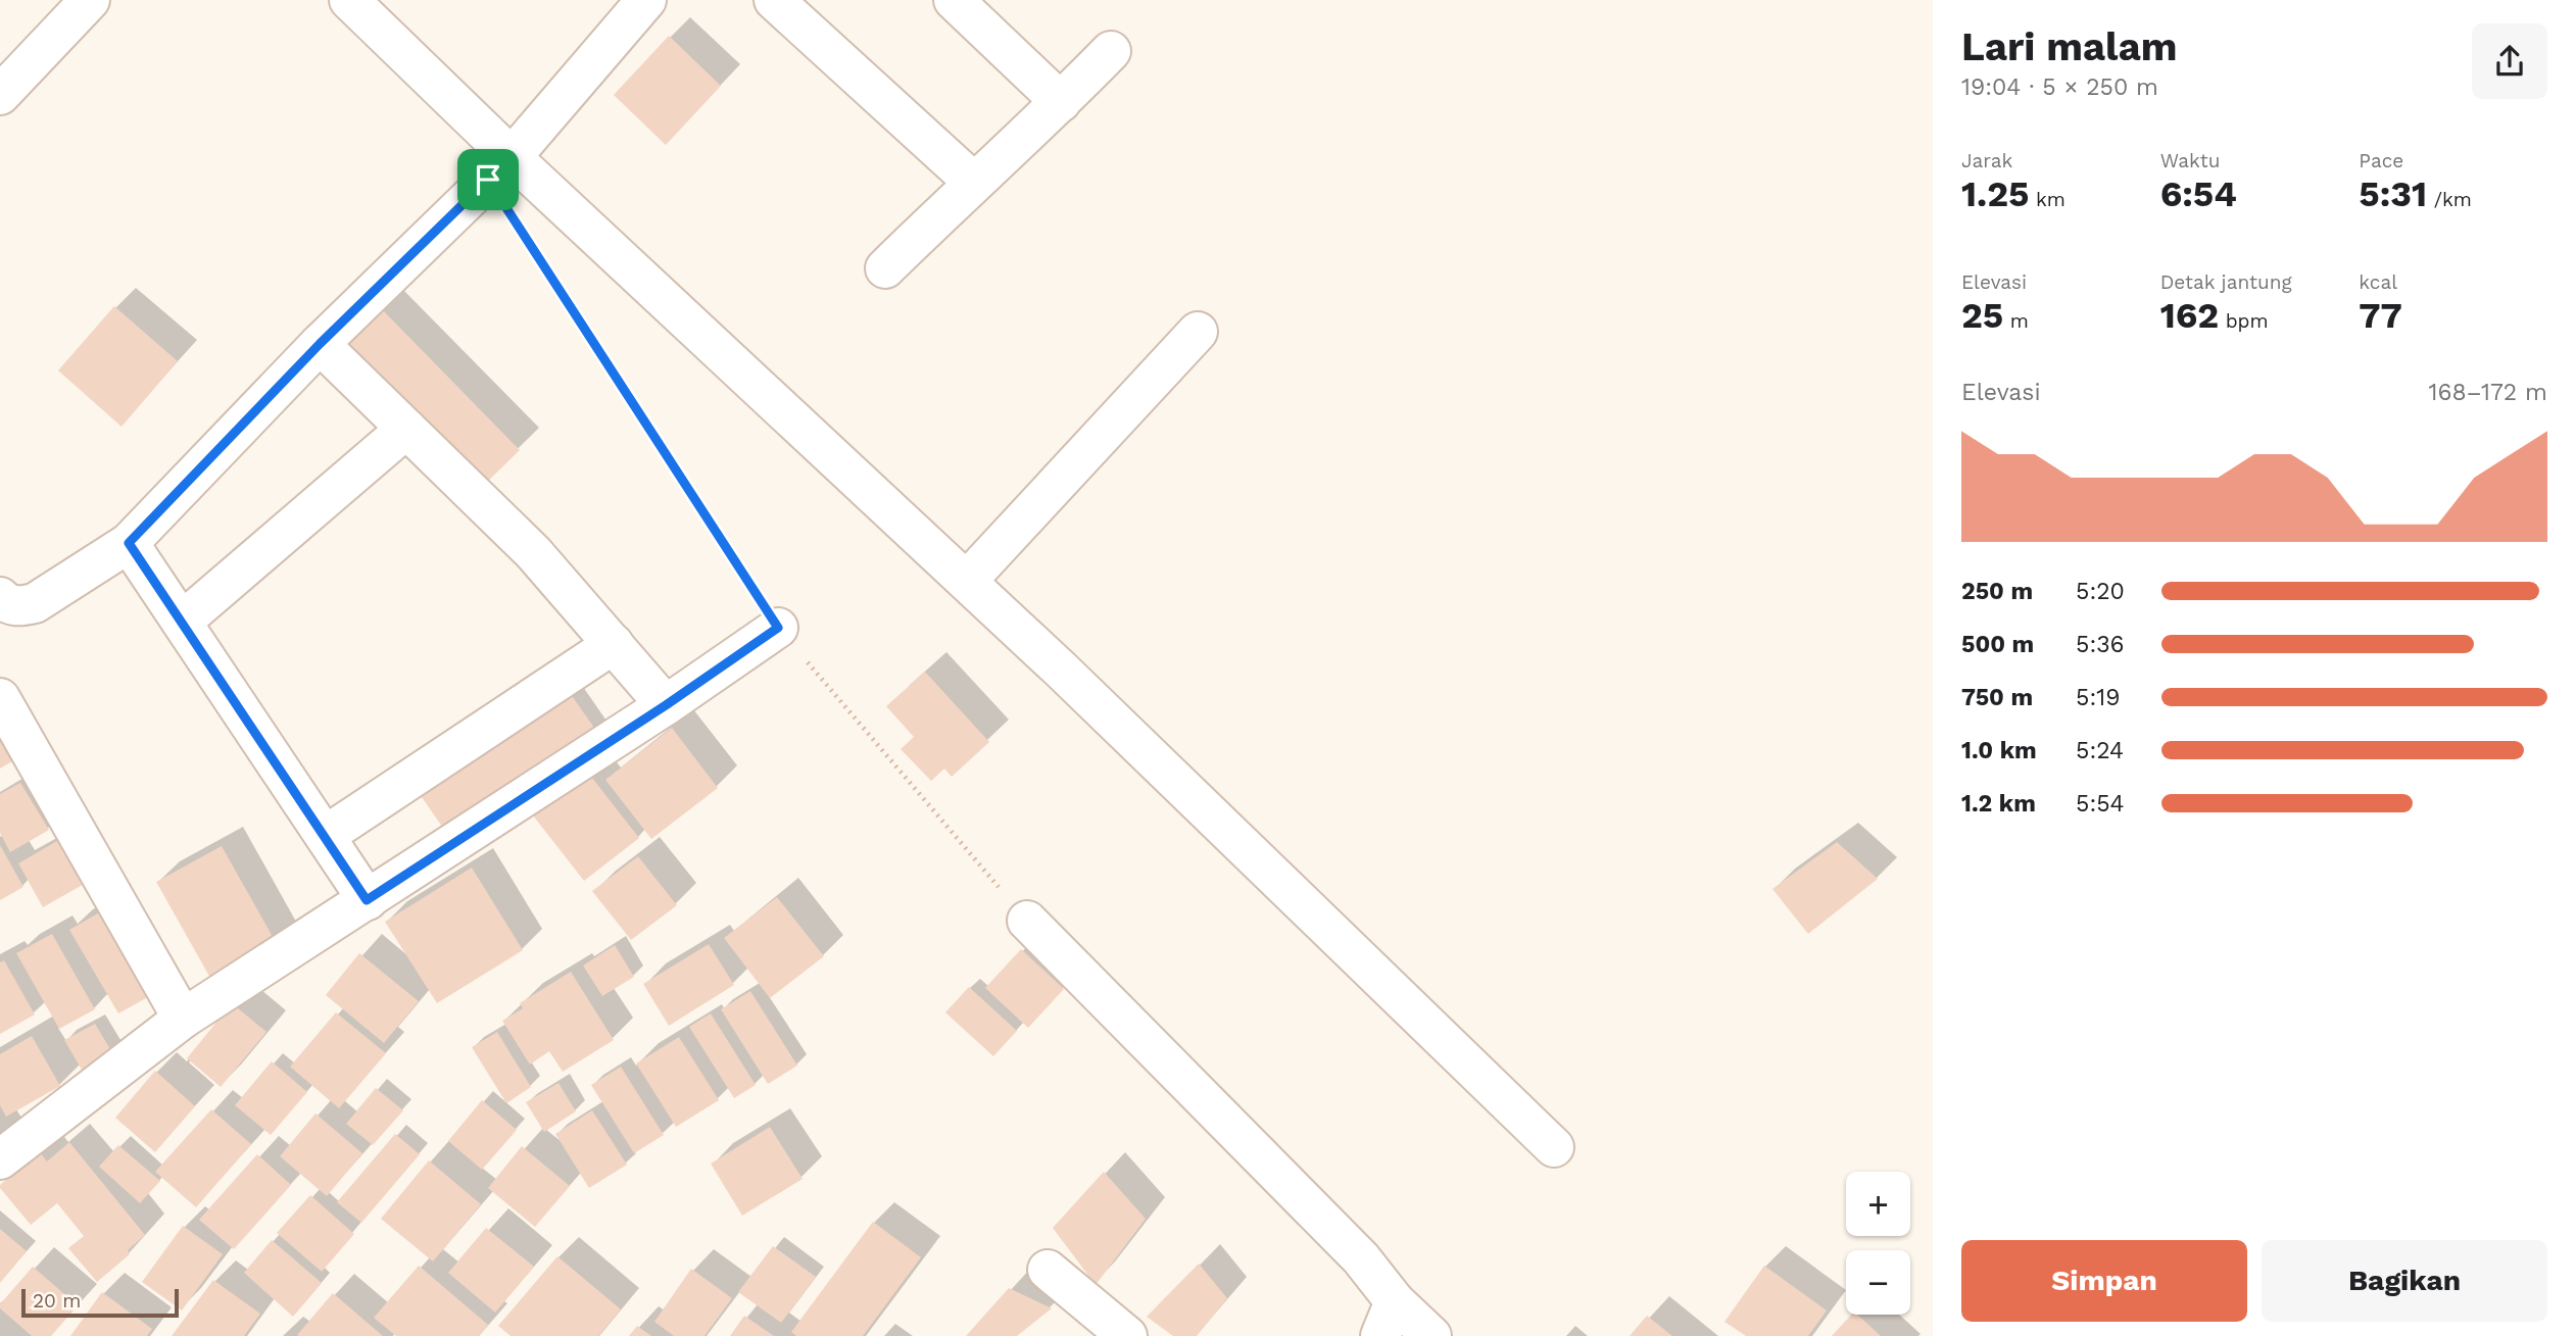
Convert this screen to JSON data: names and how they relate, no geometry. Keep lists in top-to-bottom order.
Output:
{
  "scale_bar": "20 m",
  "page": {
    "heading": ["Lari malam", "19:04 · 5 × 250 m"],
    "stats": [
      ["Jarak", "1.25 km"],
      ["Waktu", "6:54"],
      ["Pace", "5:31 /km"],
      ["Elevasi", "25 m"],
      ["Detak jantung", "162 bpm"],
      ["kcal", "77"]
    ],
    "chart": ["Elevasi", "168–172 m"],
    "list": [
      {
        "name": "250 m",
        "note": "5:20"
      },
      {
        "name": "500 m",
        "note": "5:36"
      },
      {
        "name": "750 m",
        "note": "5:19"
      },
      {
        "name": "1.0 km",
        "note": "5:24"
      },
      {
        "name": "1.2 km",
        "note": "5:54"
      }
    ],
    "map_buttons": ["+", "−"],
    "buttons": ["Simpan", "Bagikan"],
    "scale": "20 m"
  }
}
